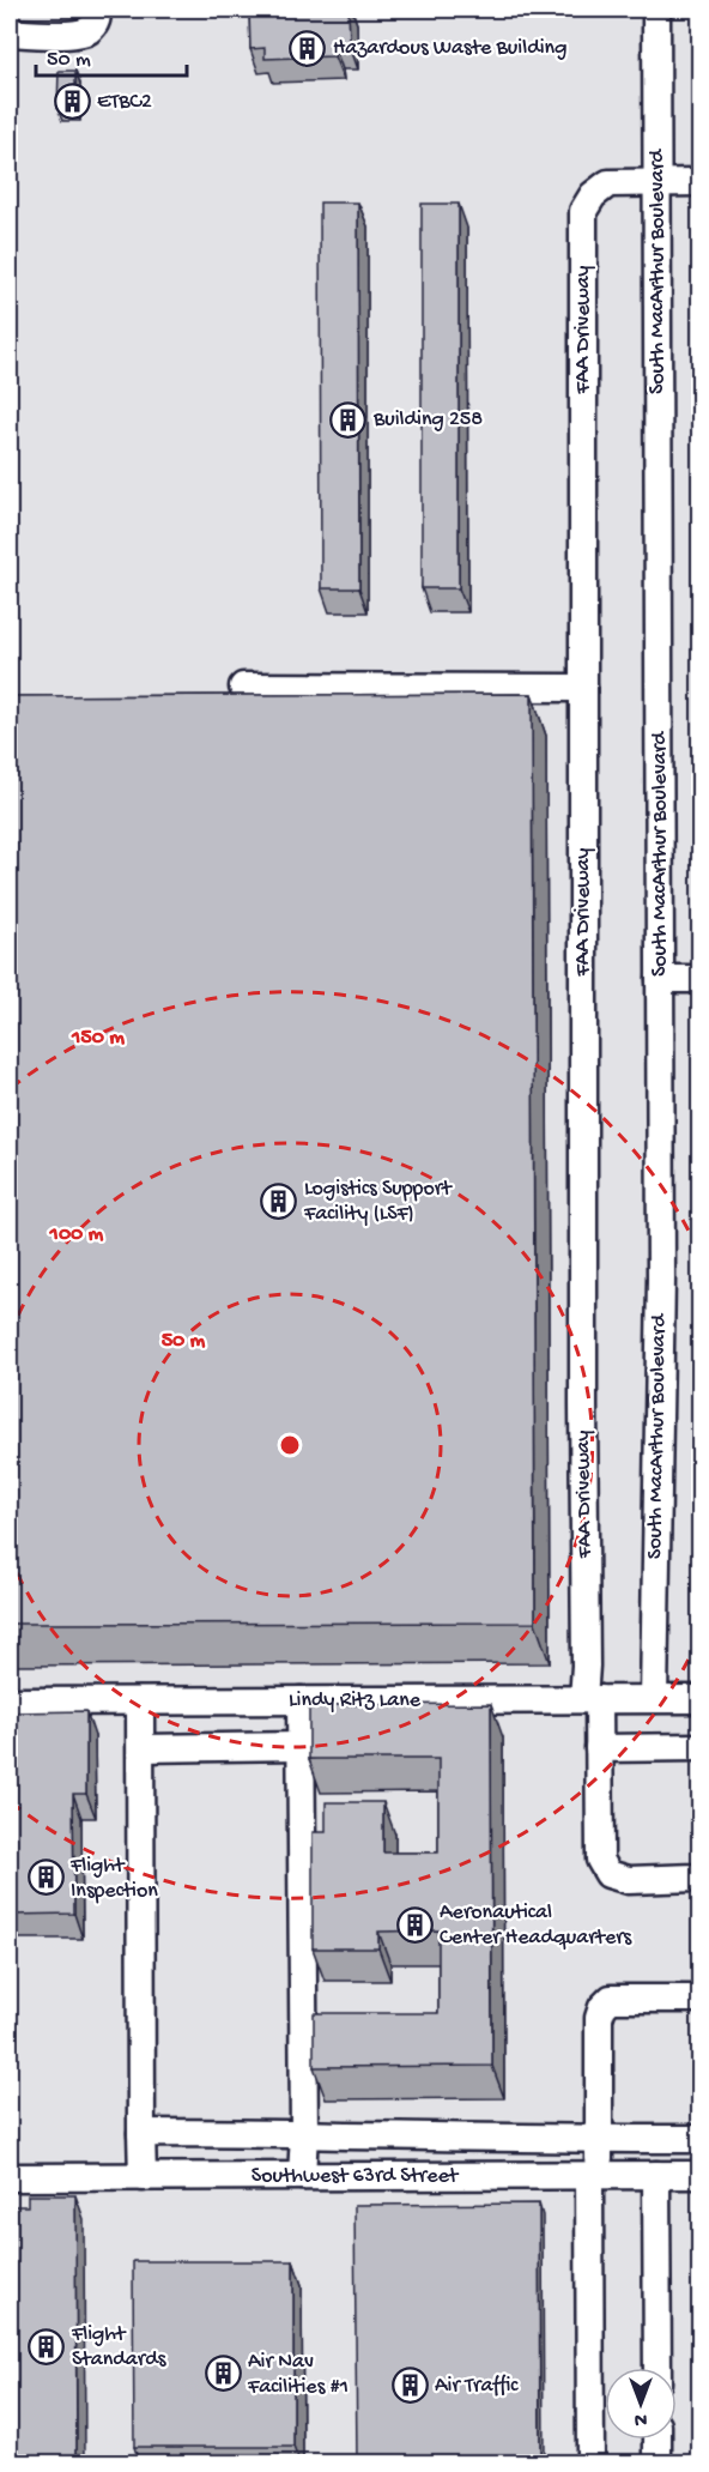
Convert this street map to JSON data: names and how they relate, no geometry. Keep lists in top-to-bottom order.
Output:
{
  "streets": {
    "street": [
      "South MacArthur Boulevard",
      "FAA Driveway",
      "Lindy Ritz Lane",
      "Southwest 63rd Street"
    ]
  },
  "crossings": [
    ["South MacArthur Boulevard", "FAA Driveway"],
    ["South MacArthur Boulevard", "Lindy Ritz Lane"],
    ["FAA Driveway", "Lindy Ritz Lane"]
  ],
  "places": {
    "building": [
      "Hazardous Waste Building",
      "ETBC2",
      "Building 258",
      "Logistics Support Facility (LSF)",
      "Flight Inspection",
      "Aeronautical Center Headquarters",
      "Flight Standards",
      "Air Nav Facilities #1",
      "Air Traffic"
    ]
  },
  "scale_bar": "50 m",
  "north": "bottom",
  "rings": ["150 m", "100 m", "50 m"]
}
